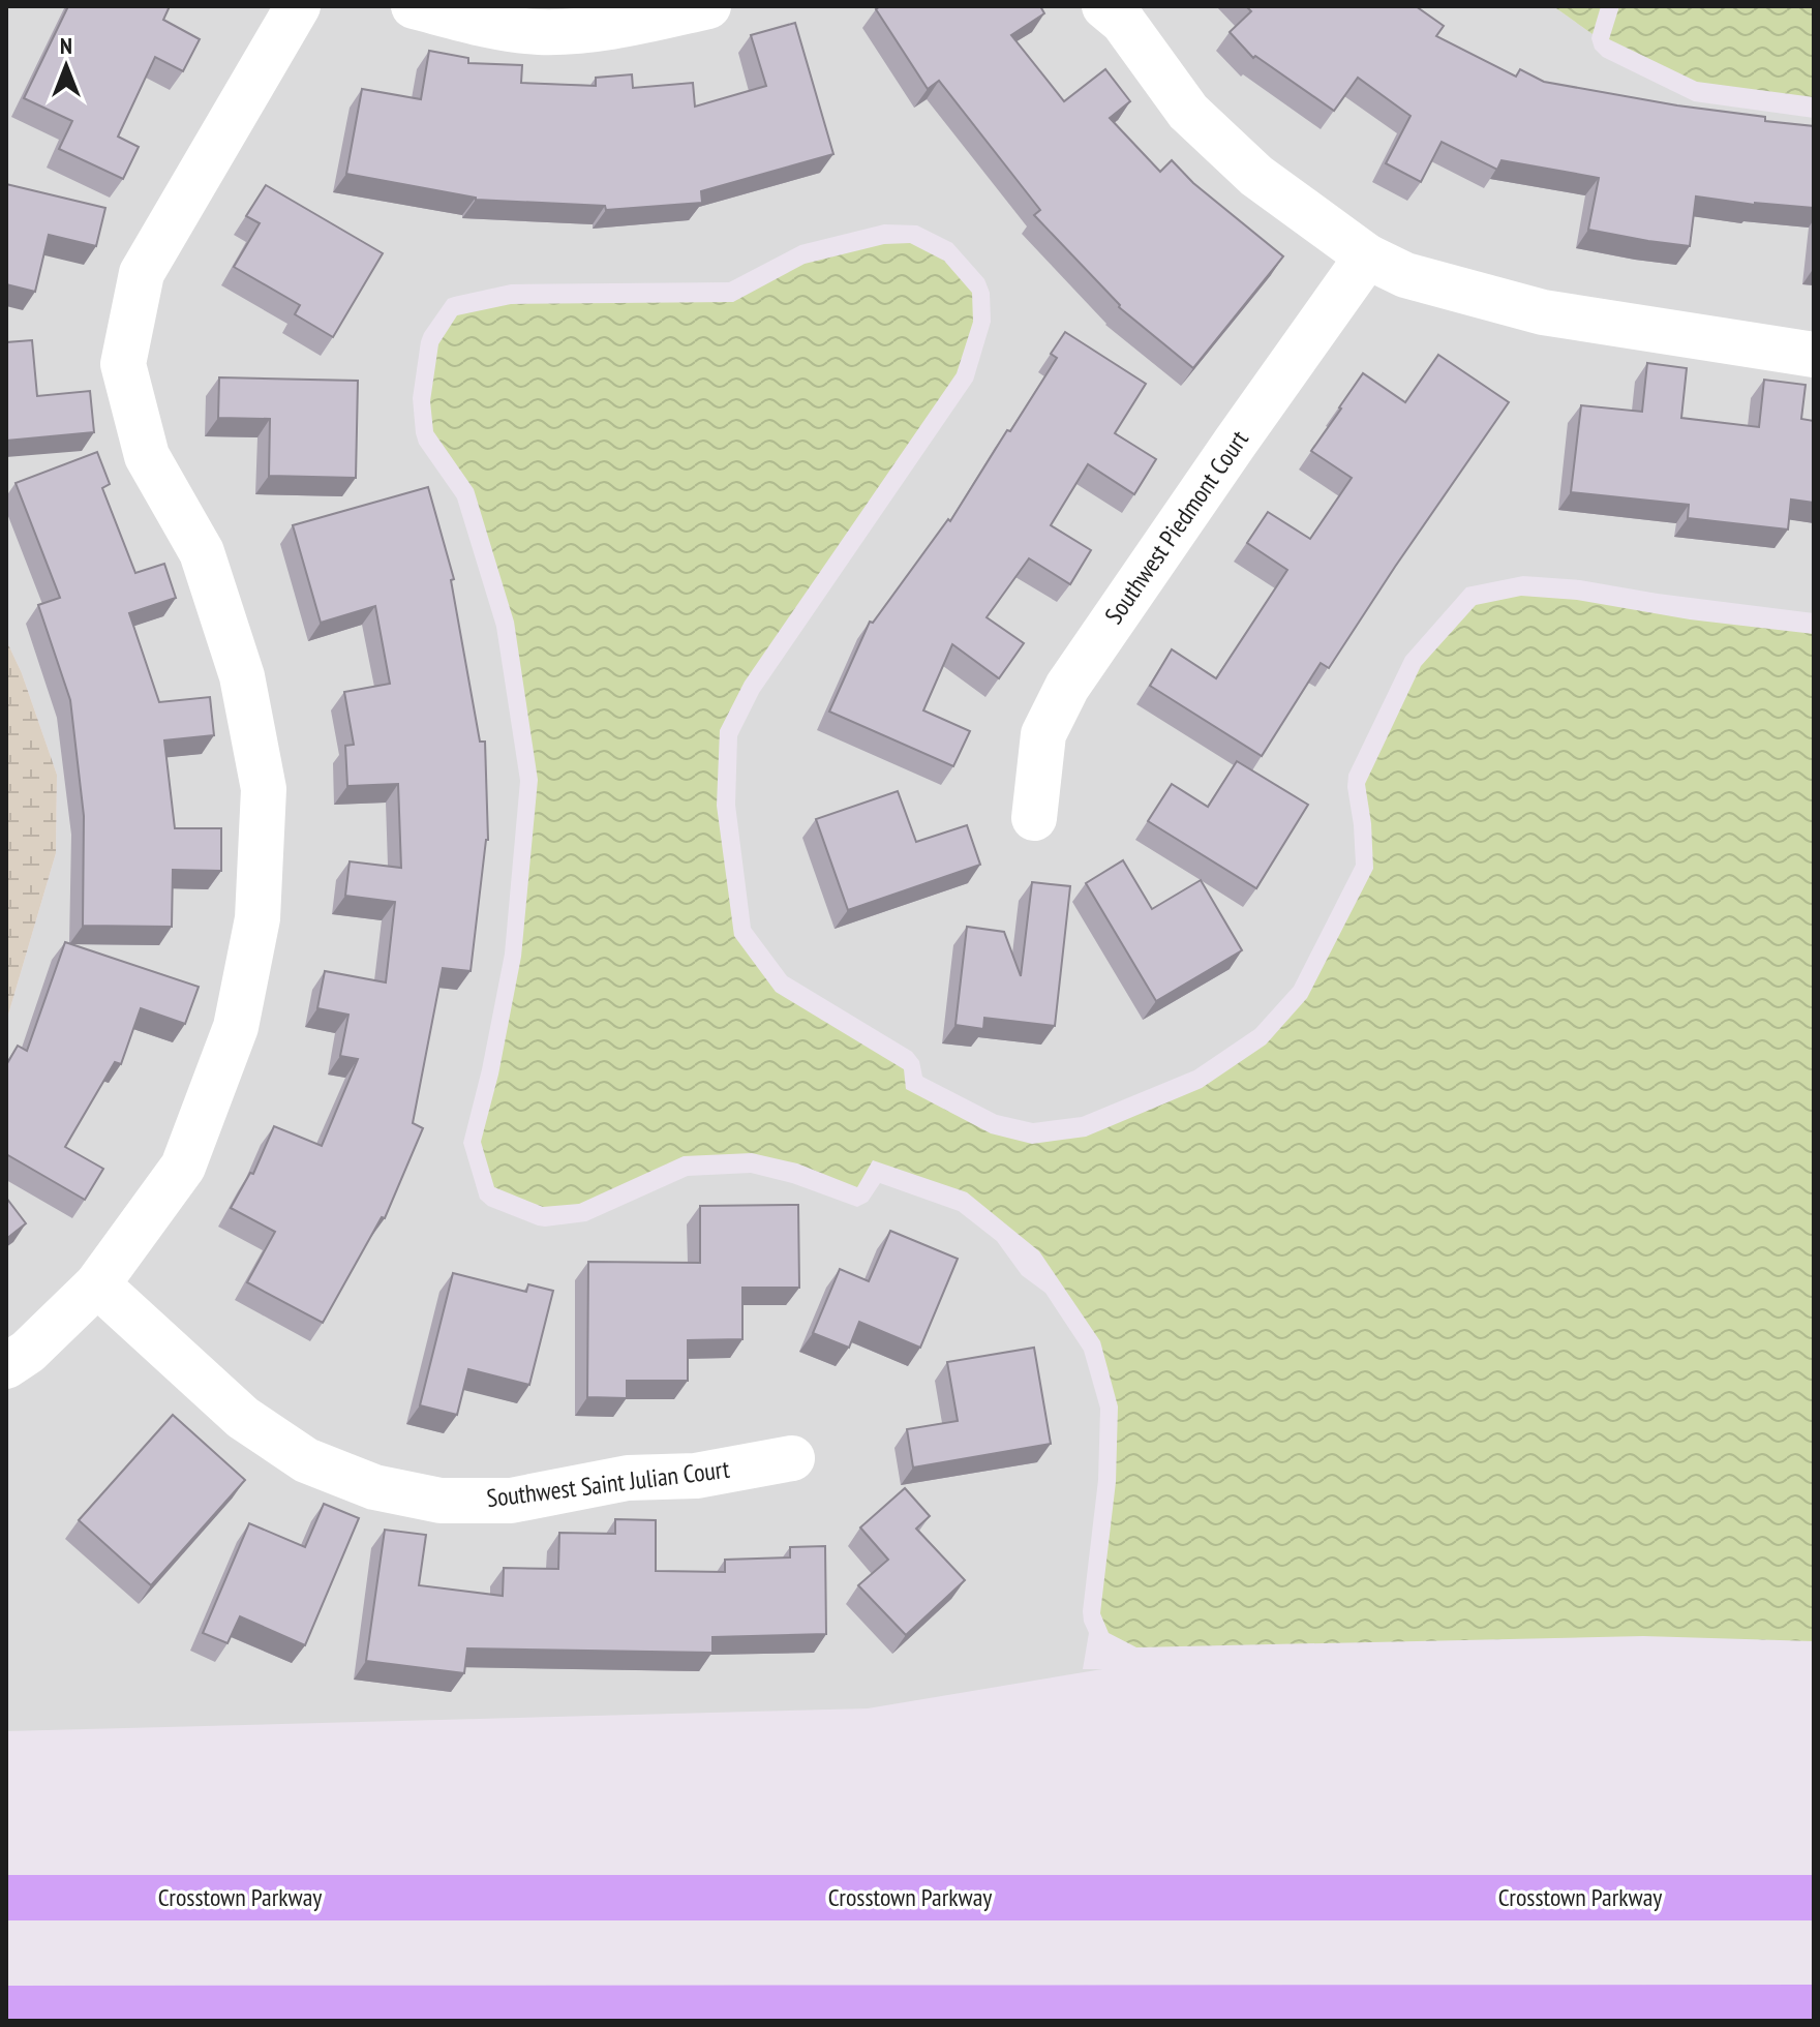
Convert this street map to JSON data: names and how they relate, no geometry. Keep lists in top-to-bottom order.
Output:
{
  "streets": {
    "main road": ["Crosstown Parkway"],
    "street": ["Southwest Piedmont Court", "Southwest Saint Julian Court"]
  },
  "north": "top"
}
